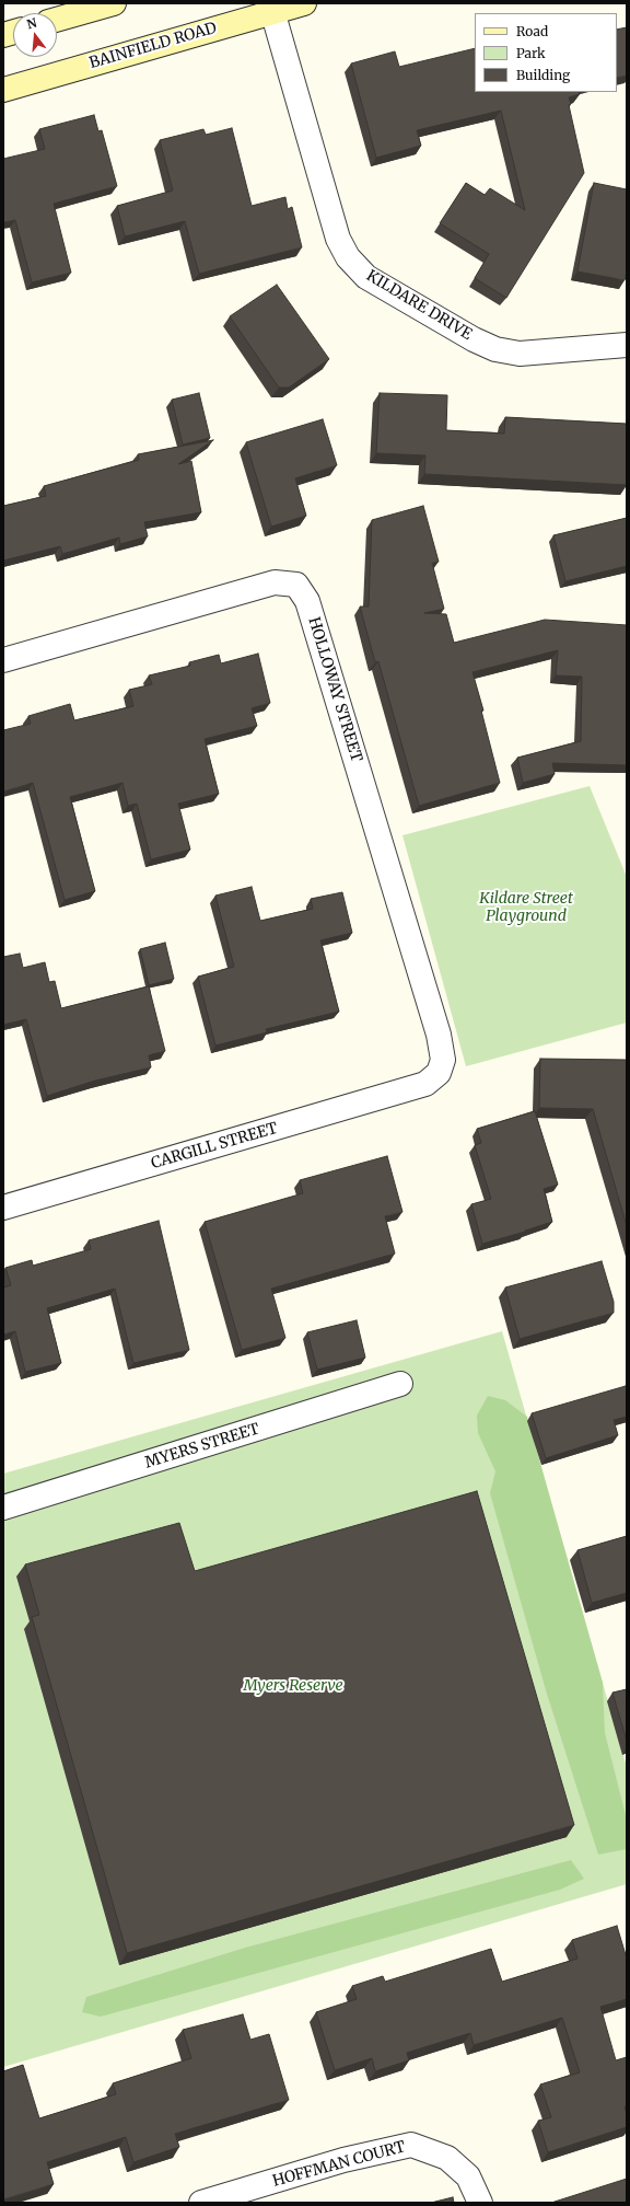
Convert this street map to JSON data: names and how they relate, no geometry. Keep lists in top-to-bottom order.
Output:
{
  "streets": {
    "main road": ["BAINFIELD ROAD"],
    "street": [
      "KILDARE DRIVE",
      "HOLLOWAY STREET",
      "CARGILL STREET",
      "MYERS STREET",
      "HOFFMAN COURT"
    ]
  },
  "crossings": [
    ["BAINFIELD ROAD", "KILDARE DRIVE"],
    ["HOLLOWAY STREET", "CARGILL STREET"]
  ],
  "parks": ["Kildare Street Playground", "Myers Reserve"],
  "legend": ["Road", "Park", "Building"],
  "north": "top"
}
